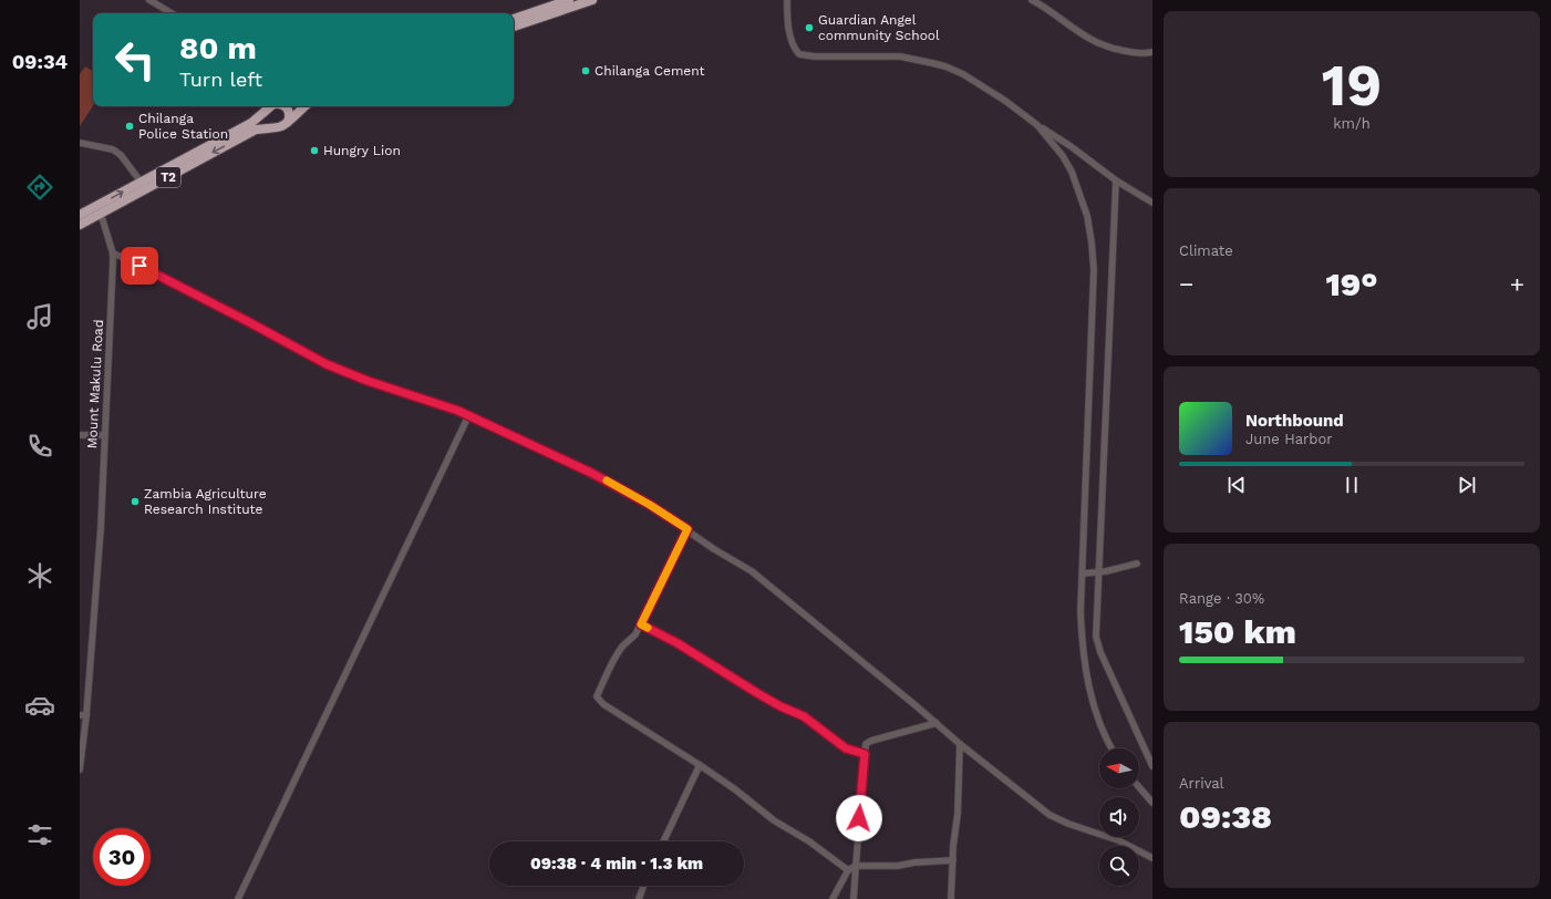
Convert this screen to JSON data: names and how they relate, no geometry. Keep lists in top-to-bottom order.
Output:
{
  "streets": {
    "highway": ["T2"],
    "street": ["Mount Makulu Road"]
  },
  "crossings": [
    ["T2", "Mount Makulu Road"]
  ],
  "places": [
    "Guardian Angel community School",
    "Chilanga Cement",
    "Chilanga Police Station",
    "Hungry Lion",
    "Zambia Agriculture Research Institute"
  ],
  "north": "left",
  "page": {
    "tabs": "09:34",
    "tile": [
      ["19", "km/h"],
      "Climate",
      ["Range · 30%", "150 km"],
      ["Arrival", "09:38"]
    ],
    "turn": ["80 m", "Turn left"],
    "heat": ["−", "19°", "+"],
    "song": ["Northbound", "June Harbor"],
    "limit": "30",
    "trip": "09:38 · 4 min · 1.3 km"
  }
}
